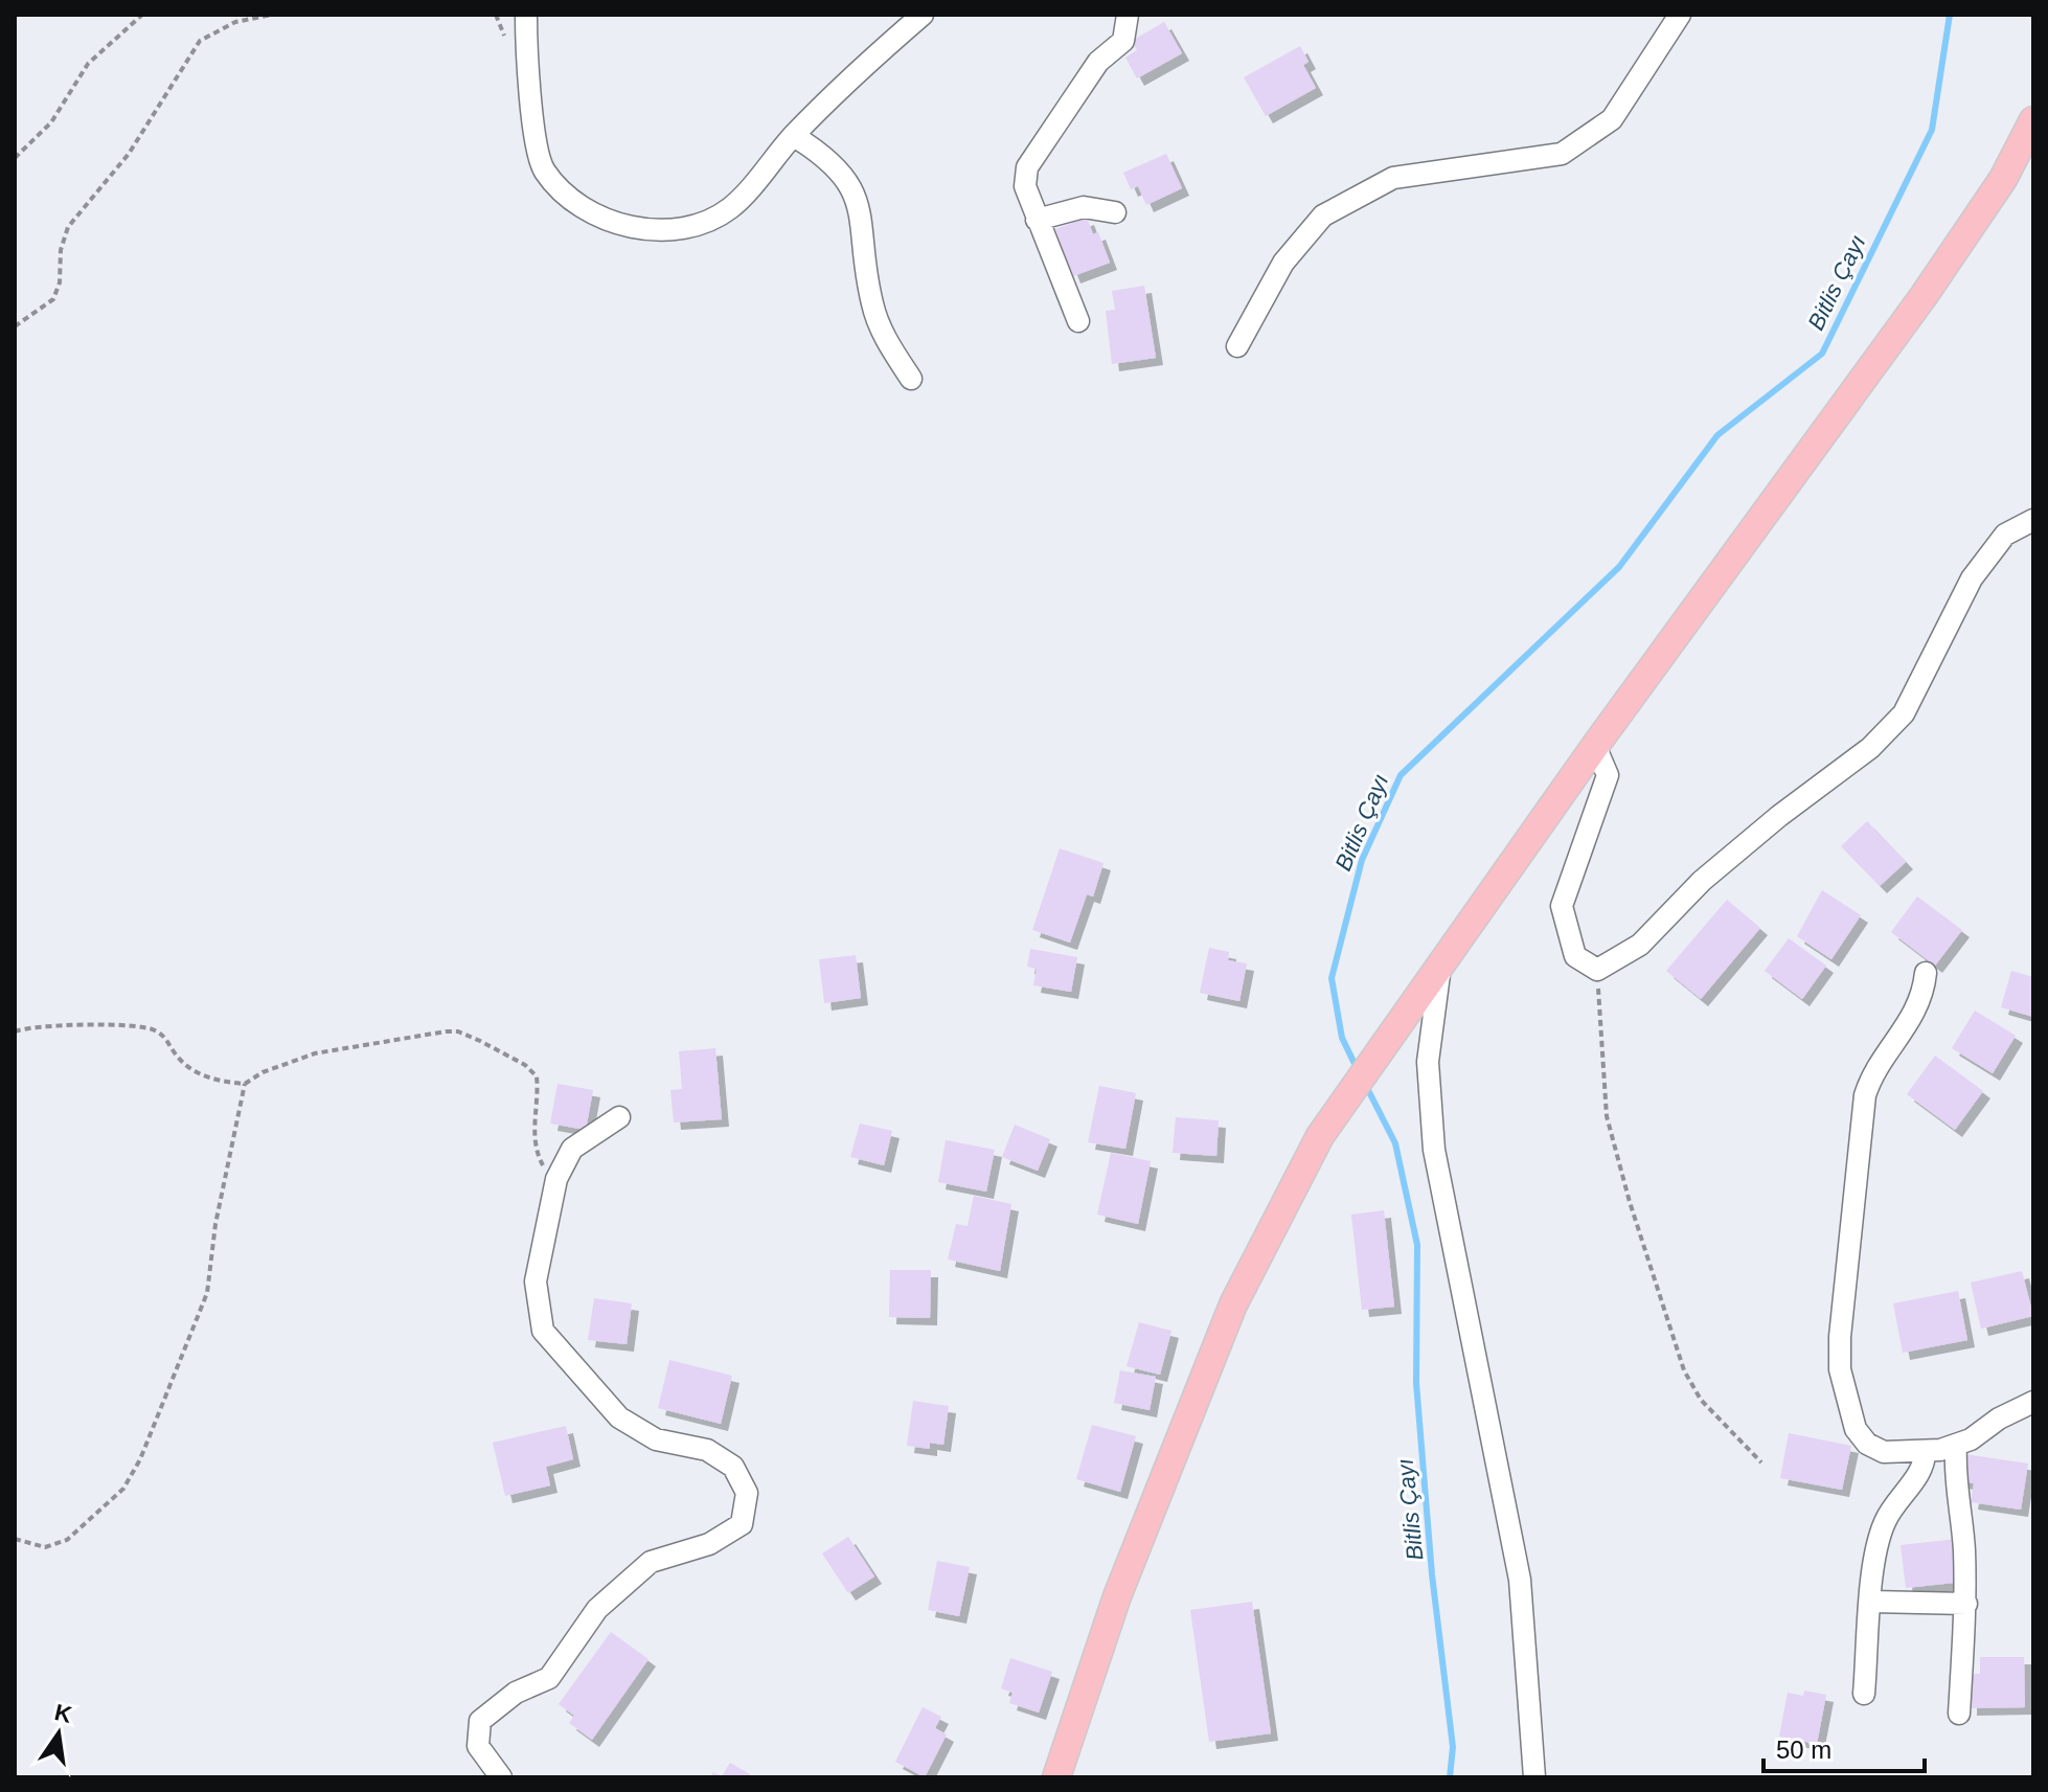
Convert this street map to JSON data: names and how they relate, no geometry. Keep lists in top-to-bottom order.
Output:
{
  "water": ["Bitlis Çayı"],
  "scale_bar": "50 m",
  "north": "top"
}
